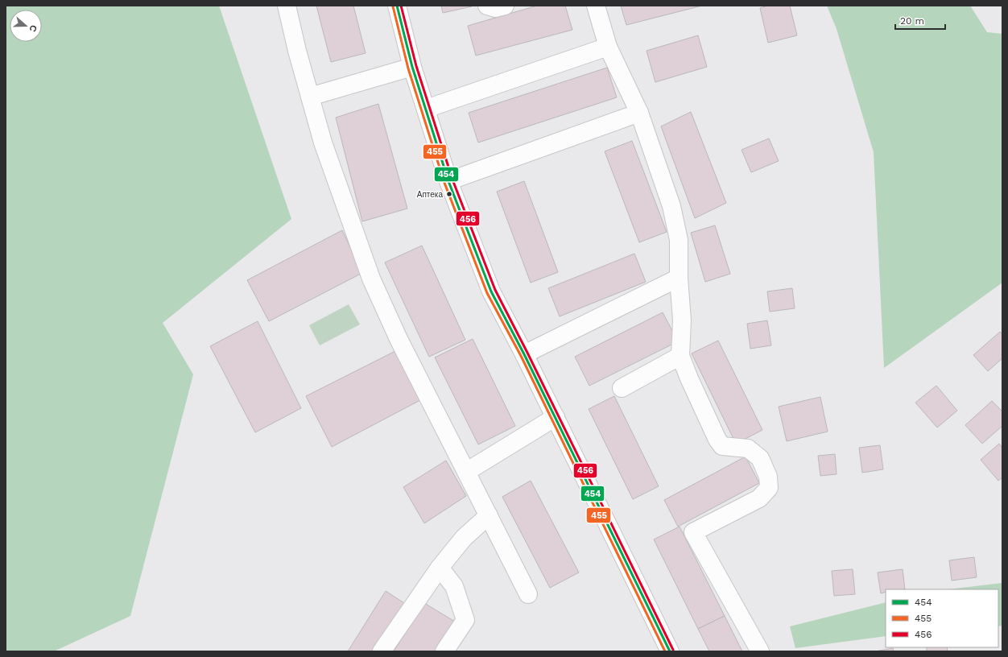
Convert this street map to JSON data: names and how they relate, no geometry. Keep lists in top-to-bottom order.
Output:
{
  "places": ["Аптека"],
  "lines": ["transit line 454", "transit line 456", "transit line 455"],
  "legend": ["454", "455", "456"],
  "scale_bar": "20 m",
  "north": "right"
}
